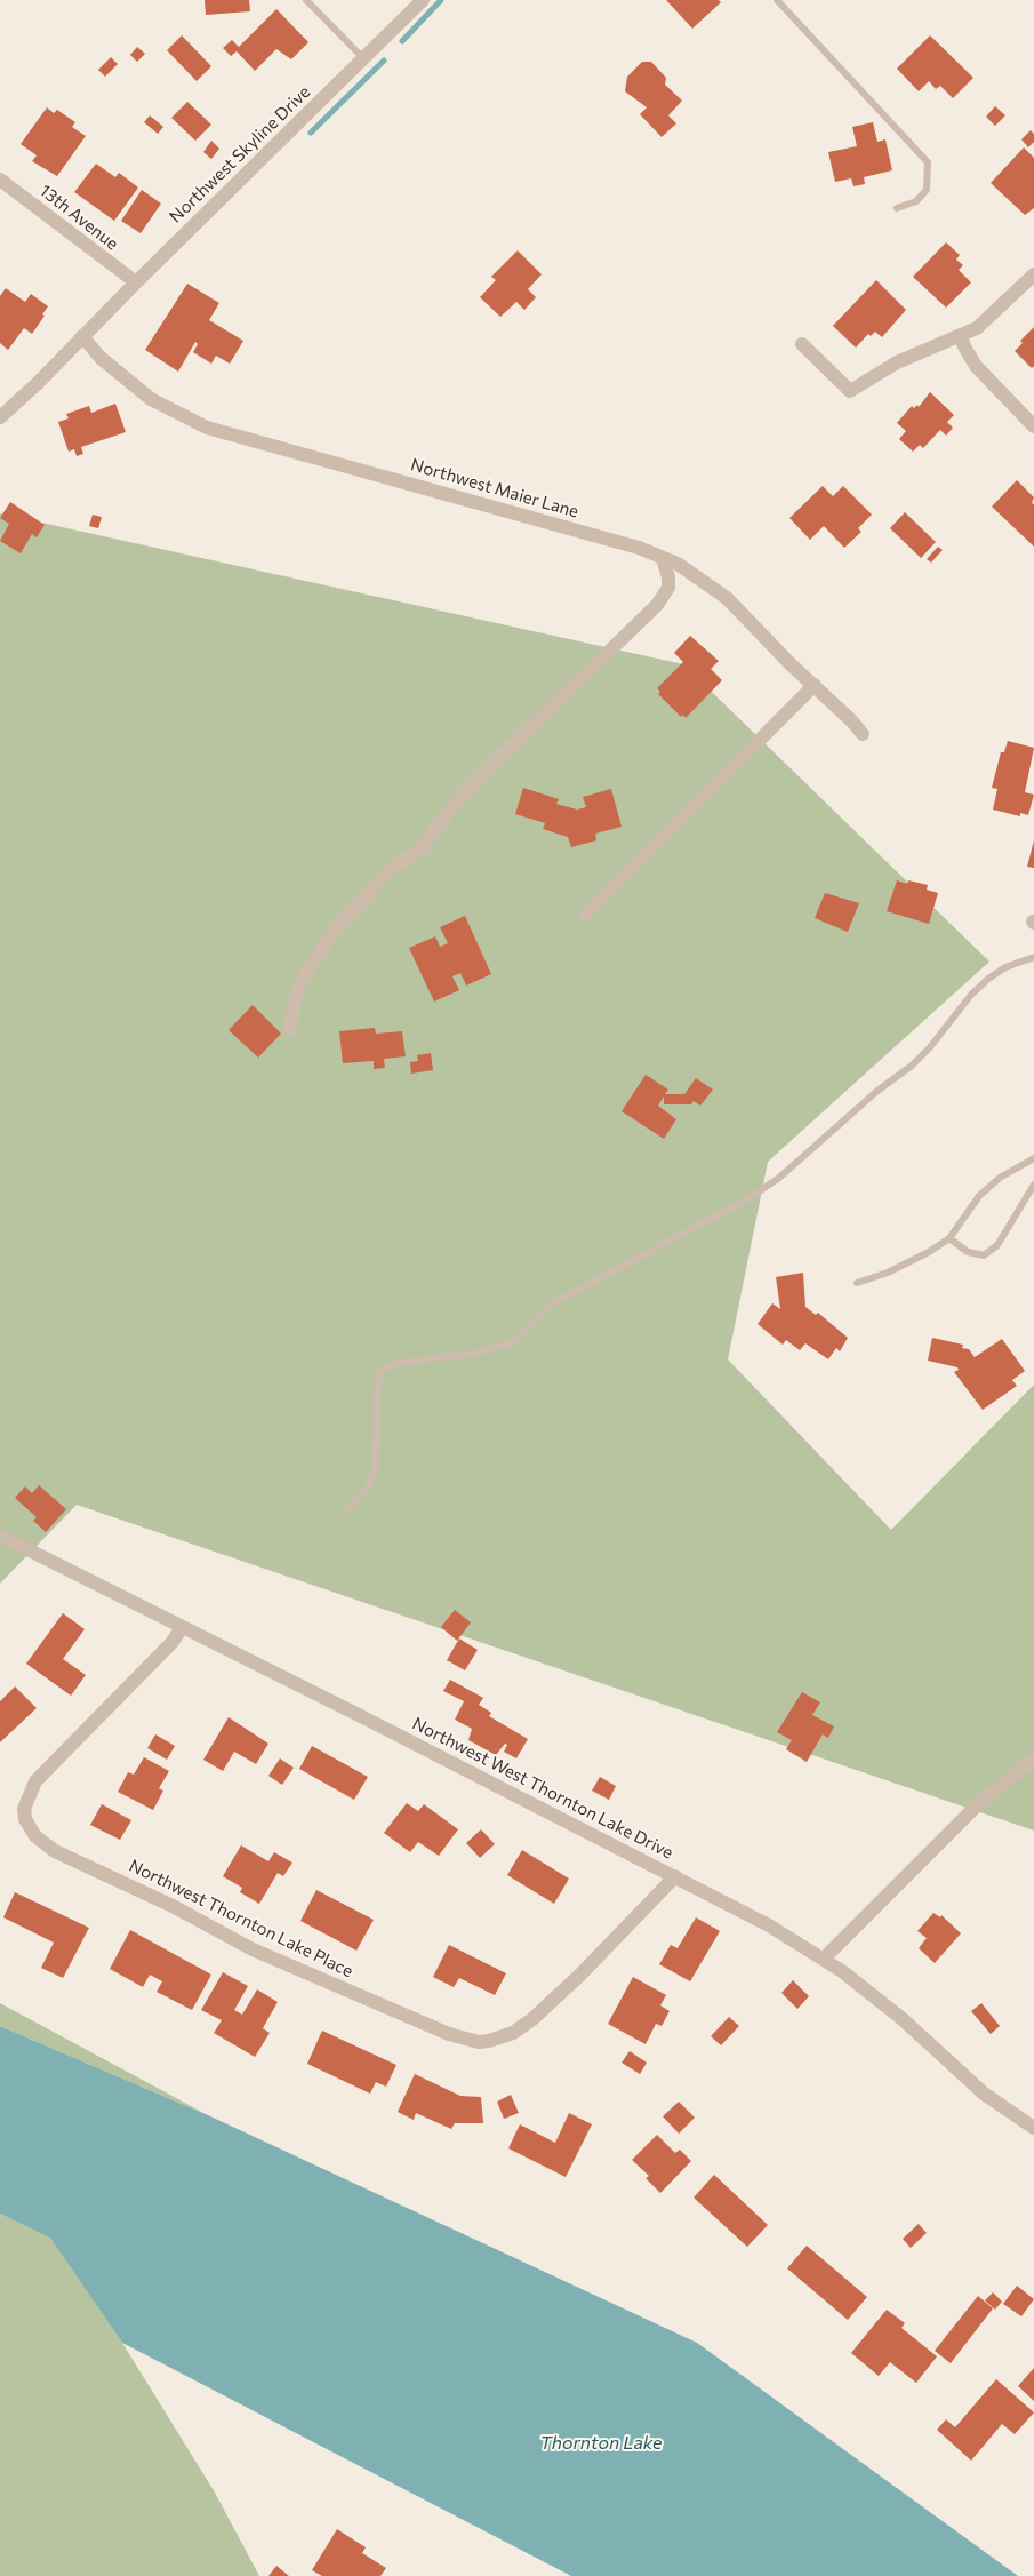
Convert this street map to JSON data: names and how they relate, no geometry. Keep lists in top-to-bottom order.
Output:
{
  "streets": {
    "street": [
      "Northwest Skyline Drive",
      "13th Avenue",
      "Northwest Maier Lane",
      "Northwest West Thornton Lake Drive",
      "Northwest Thornton Lake Place"
    ]
  },
  "crossings": [
    ["Northwest Skyline Drive", "13th Avenue"],
    ["Northwest Skyline Drive", "Northwest Maier Lane"],
    ["Northwest West Thornton Lake Drive", "Northwest Thornton Lake Place"]
  ],
  "water": ["Thornton Lake"]
}
